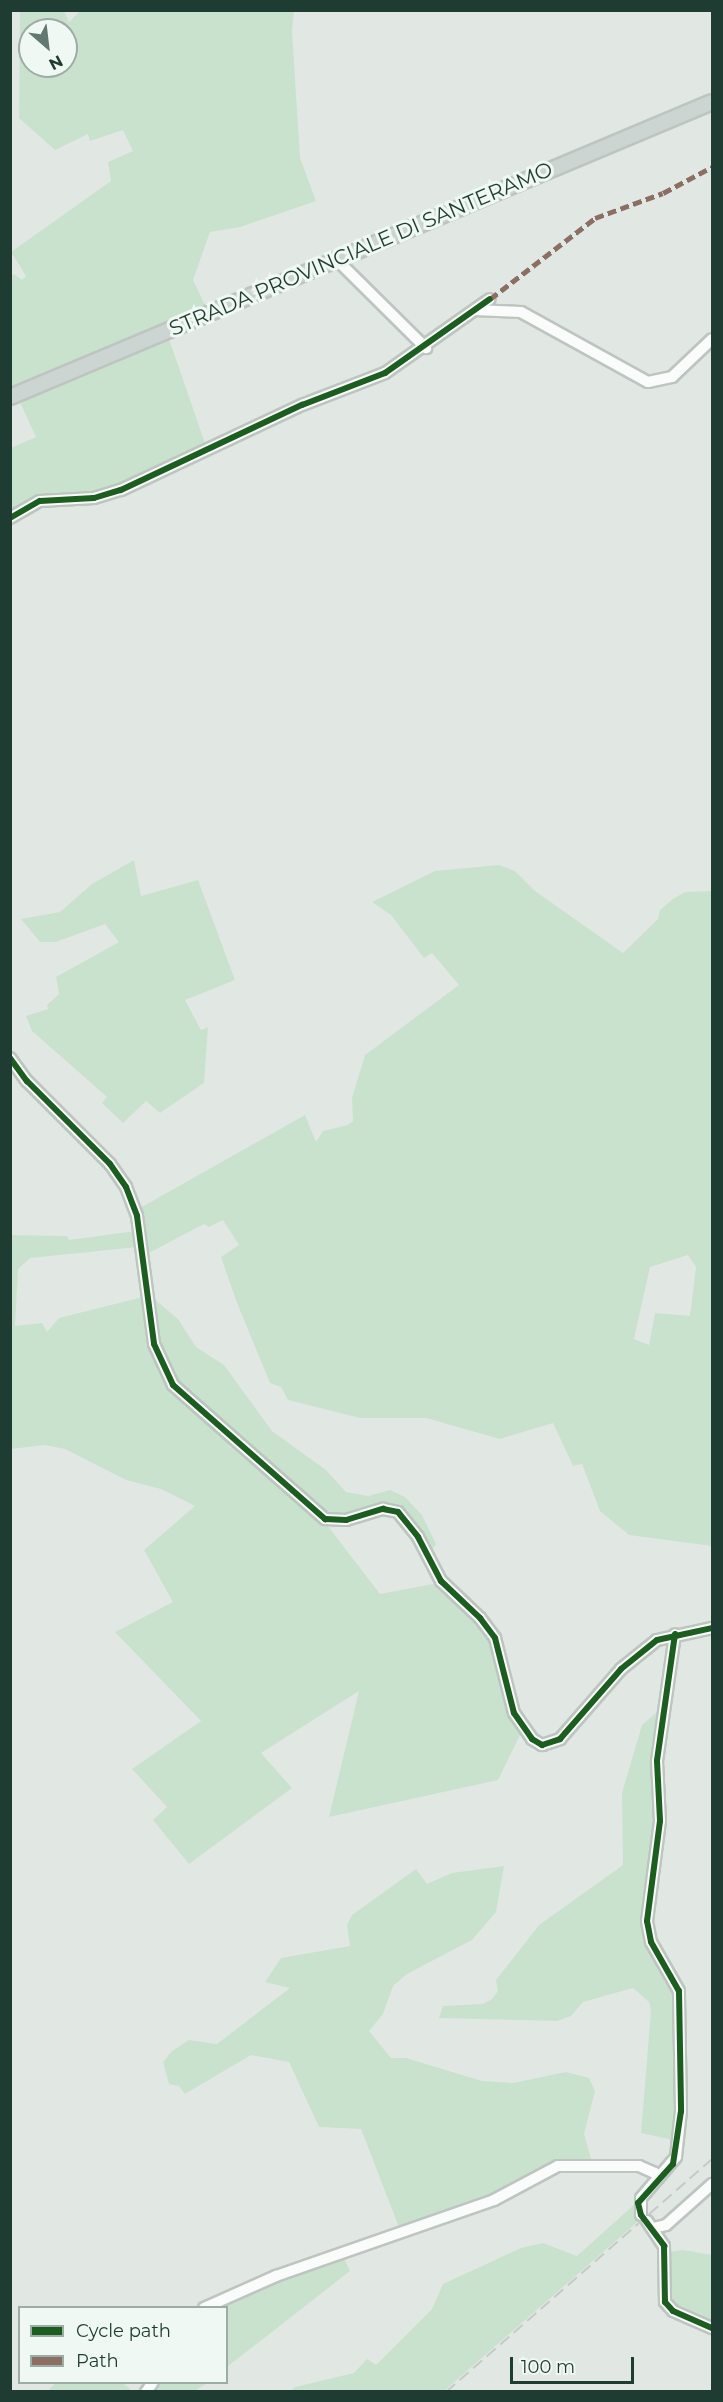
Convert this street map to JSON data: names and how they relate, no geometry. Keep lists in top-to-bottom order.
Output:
{
  "streets": {
    "main road": ["STRADA PROVINCIALE DI SANTERAMO"]
  },
  "legend": ["Cycle path", "Path"],
  "scale_bar": "100 m",
  "north": "bottom right"
}
